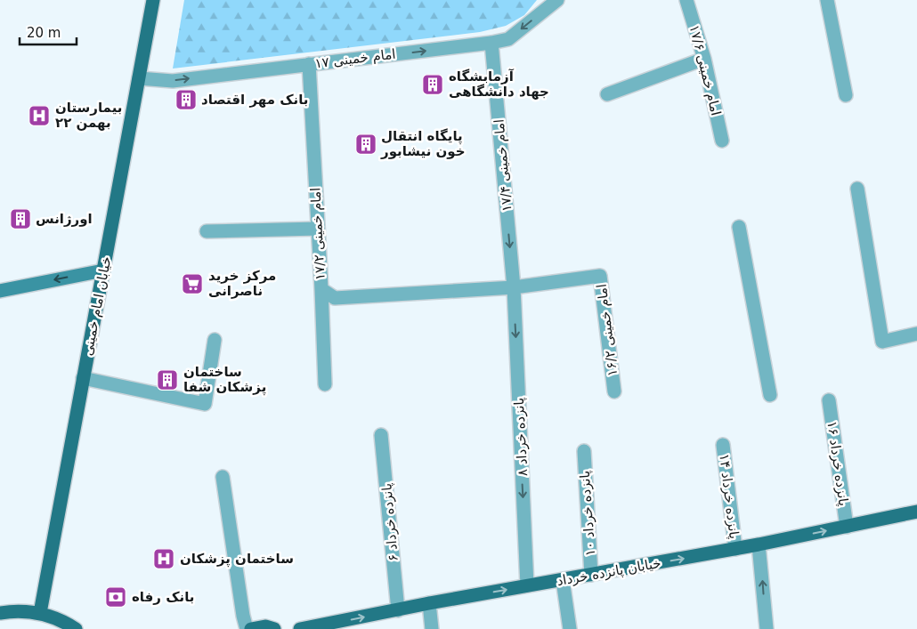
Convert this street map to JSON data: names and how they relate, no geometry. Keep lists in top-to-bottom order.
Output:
{
  "streets": {
    "main road": ["خیابان امام خمینی", "خیابان پانزده خرداد"],
    "street": [
      "امام خمینی ۱۷",
      "امام خمینی ۱۷/۶",
      "امام خمینی ۱۷/۴",
      "امام خمینی ۱۷/۲",
      "امام خمینی ۱۶/۲",
      "پانزده خرداد ۸",
      "پانزده خرداد ۱۶",
      "پانزده خرداد ۱۴",
      "پانزده خرداد ۱۰",
      "پانزده خرداد ۶"
    ]
  },
  "crossings": [
    ["امام خمینی ۱۷", "امام خمینی ۱۷/۴"],
    ["امام خمینی ۱۷", "امام خمینی ۱۷/۲"],
    ["امام خمینی ۱۷", "خیابان امام خمینی"],
    ["امام خمینی ۱۷/۴", "امام خمینی ۱۷/۲"],
    ["امام خمینی ۱۷/۴", "امام خمینی ۱۶/۲"],
    ["امام خمینی ۱۷/۴", "پانزده خرداد ۸"],
    ["امام خمینی ۱۷/۲", "امام خمینی ۱۶/۲"],
    ["امام خمینی ۱۷/۲", "پانزده خرداد ۸"],
    ["امام خمینی ۱۶/۲", "پانزده خرداد ۸"],
    ["پانزده خرداد ۸", "خیابان پانزده خرداد"],
    ["پانزده خرداد ۱۶", "خیابان پانزده خرداد"],
    ["پانزده خرداد ۱۴", "خیابان پانزده خرداد"],
    ["پانزده خرداد ۱۰", "خیابان پانزده خرداد"],
    ["پانزده خرداد ۶", "خیابان پانزده خرداد"]
  ],
  "one_way": ["امام خمینی ۱۷/۴", "پانزده خرداد ۸", "خیابان پانزده خرداد"],
  "places": {
    "building": [
      "آزمایشگاه جهاد دانشگاهی",
      "بانک مهر اقتصاد",
      "پایگاه انتقال خون نیشابور",
      "اورژانس",
      "ساختمان پزشکان شفا"
    ],
    "hospital": ["بیمارستان ۲۲ بهمن", "ساختمان پزشکان"],
    "supermarket": ["مرکز خرید ناصرانی"],
    "bank": ["بانک رفاه"]
  },
  "scale_bar": "20 m"
}
